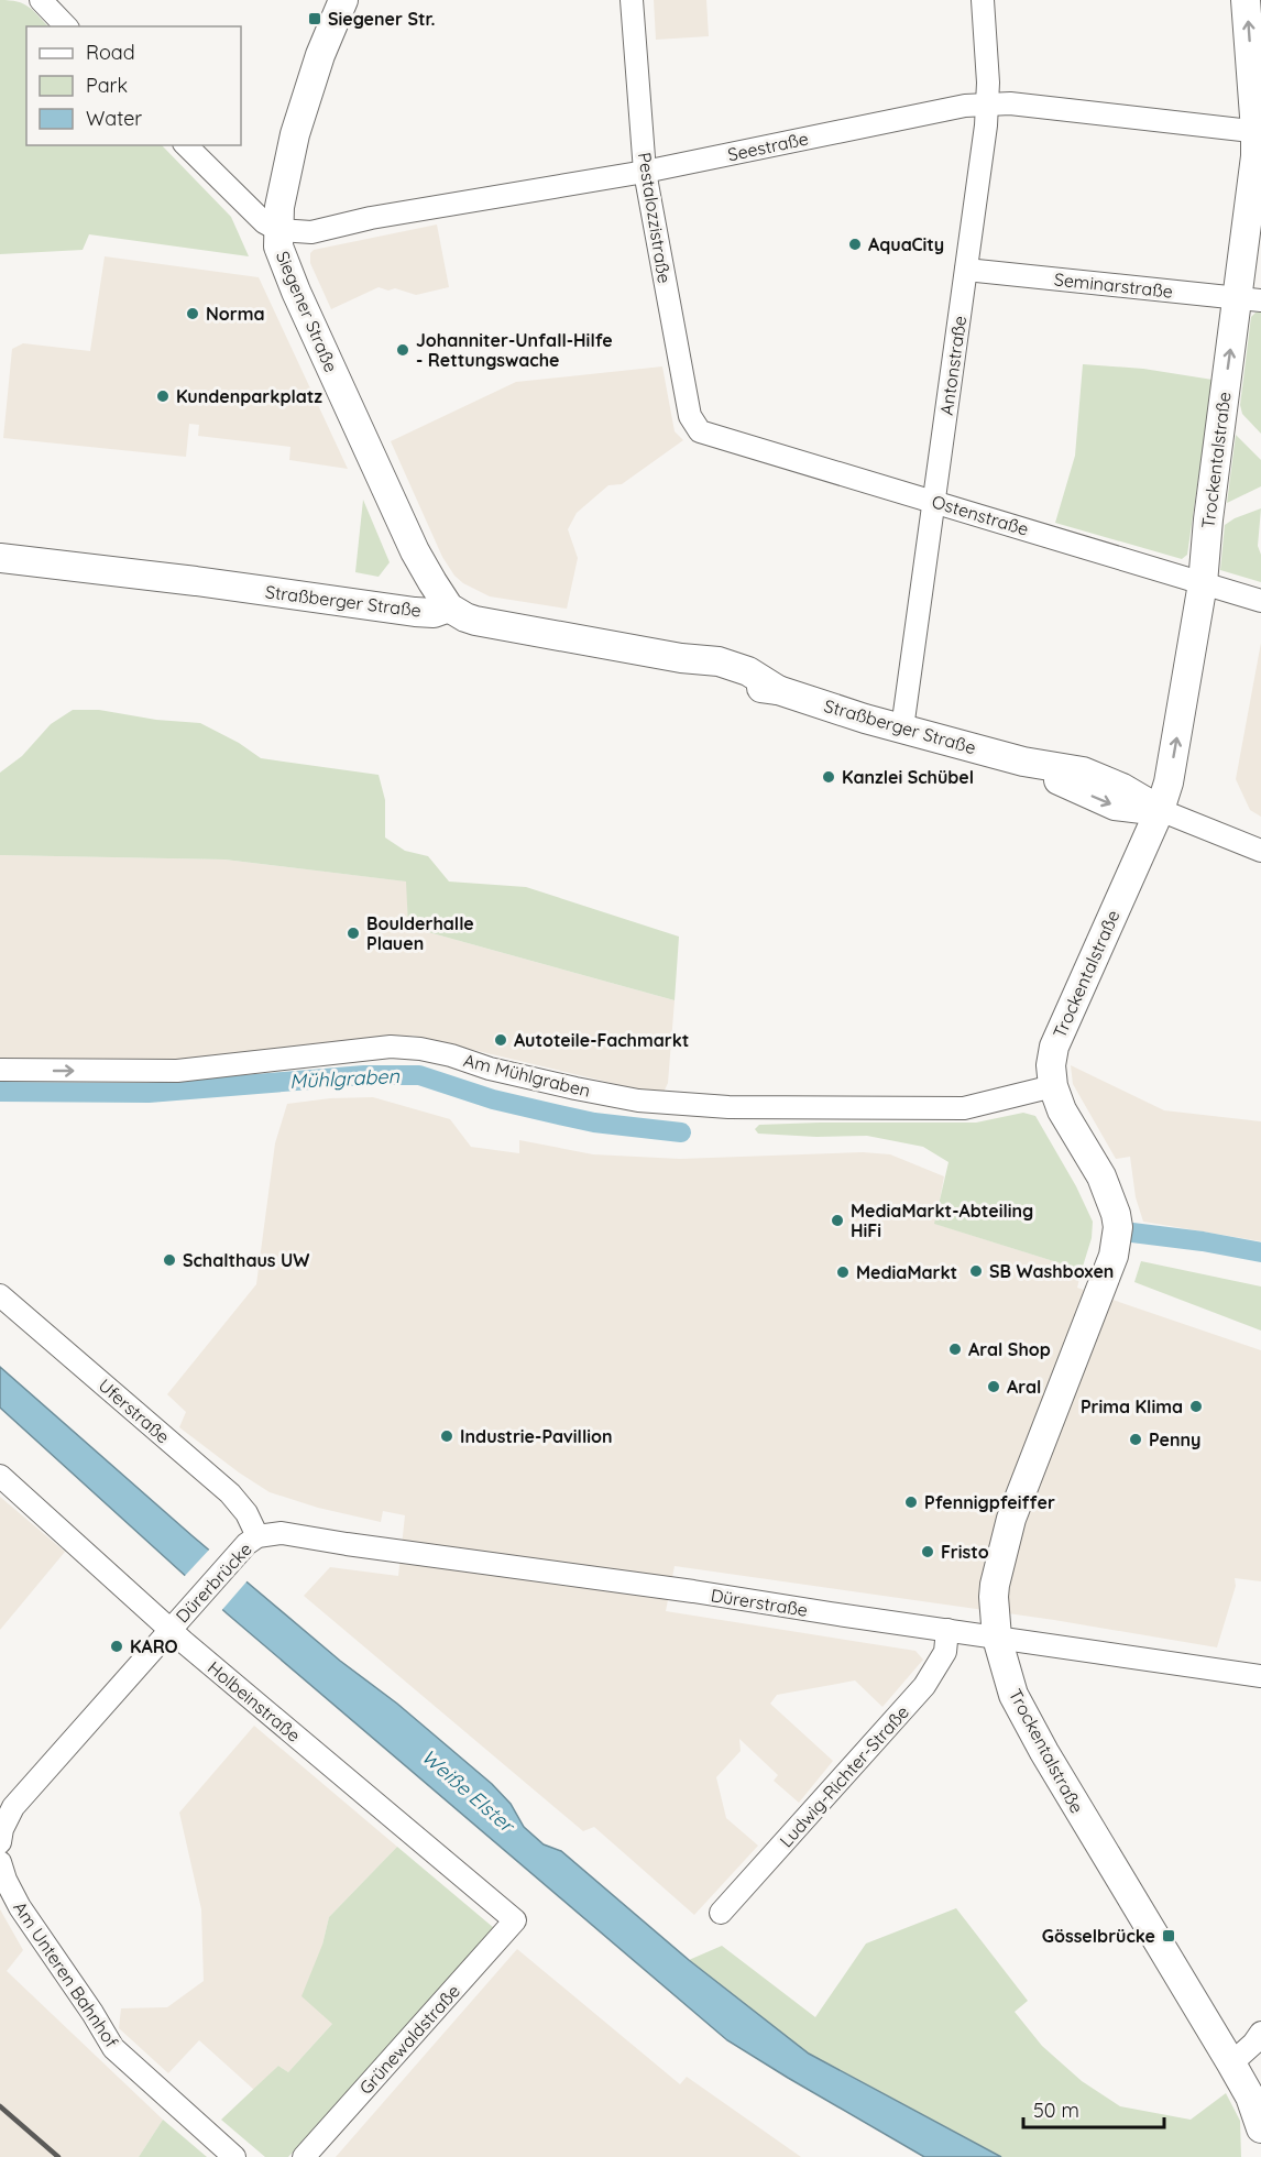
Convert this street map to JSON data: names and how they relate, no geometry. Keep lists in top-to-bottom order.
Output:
{
  "streets": {
    "main road": ["Siegener Straße", "Trockentalstraße", "Straßberger Straße"],
    "street": [
      "Seestraße",
      "Pestalozzistraße",
      "Seminarstraße",
      "Antonstraße",
      "Ostenstraße",
      "Am Mühlgraben",
      "Uferstraße",
      "Dürerbrücke",
      "Dürerstraße",
      "Holbeinstraße",
      "Ludwig-Richter-Straße",
      "Am Unteren Bahnhof",
      "Grünewaldstraße"
    ]
  },
  "crossings": [
    ["Seestraße", "Pestalozzistraße"],
    ["Seestraße", "Siegener Straße"],
    ["Seestraße", "Antonstraße"],
    ["Seestraße", "Trockentalstraße"],
    ["Pestalozzistraße", "Ostenstraße"],
    ["Seminarstraße", "Antonstraße"],
    ["Seminarstraße", "Trockentalstraße"],
    ["Siegener Straße", "Straßberger Straße"],
    ["Antonstraße", "Ostenstraße"],
    ["Antonstraße", "Straßberger Straße"],
    ["Trockentalstraße", "Ostenstraße"],
    ["Trockentalstraße", "Straßberger Straße"],
    ["Trockentalstraße", "Am Mühlgraben"],
    ["Trockentalstraße", "Dürerstraße"],
    ["Uferstraße", "Dürerbrücke"],
    ["Uferstraße", "Dürerstraße"],
    ["Dürerbrücke", "Dürerstraße"],
    ["Dürerbrücke", "Holbeinstraße"],
    ["Dürerstraße", "Ludwig-Richter-Straße"],
    ["Holbeinstraße", "Grünewaldstraße"]
  ],
  "one_way": ["Am Mühlgraben"],
  "water": ["Mühlgraben", "Weiße Elster"],
  "places": {
    "transit": ["Siegener Str.", "Gösselbrücke"],
    "other": [
      "AquaCity",
      "Norma",
      "Johanniter-Unfall-Hilfe - Rettungswache",
      "Kundenparkplatz",
      "Kanzlei Schübel",
      "Boulderhalle Plauen",
      "Autoteile-Fachmarkt",
      "MediaMarkt-Abteiling HiFi",
      "Schalthaus UW",
      "SB Washboxen",
      "MediaMarkt",
      "Aral Shop",
      "Aral",
      "Prima Klima",
      "Industrie-Pavillion",
      "Penny",
      "Pfennigpfeiffer",
      "Fristo",
      "KARO"
    ]
  },
  "legend": ["Road", "Park", "Water"],
  "scale_bar": "50 m"
}
